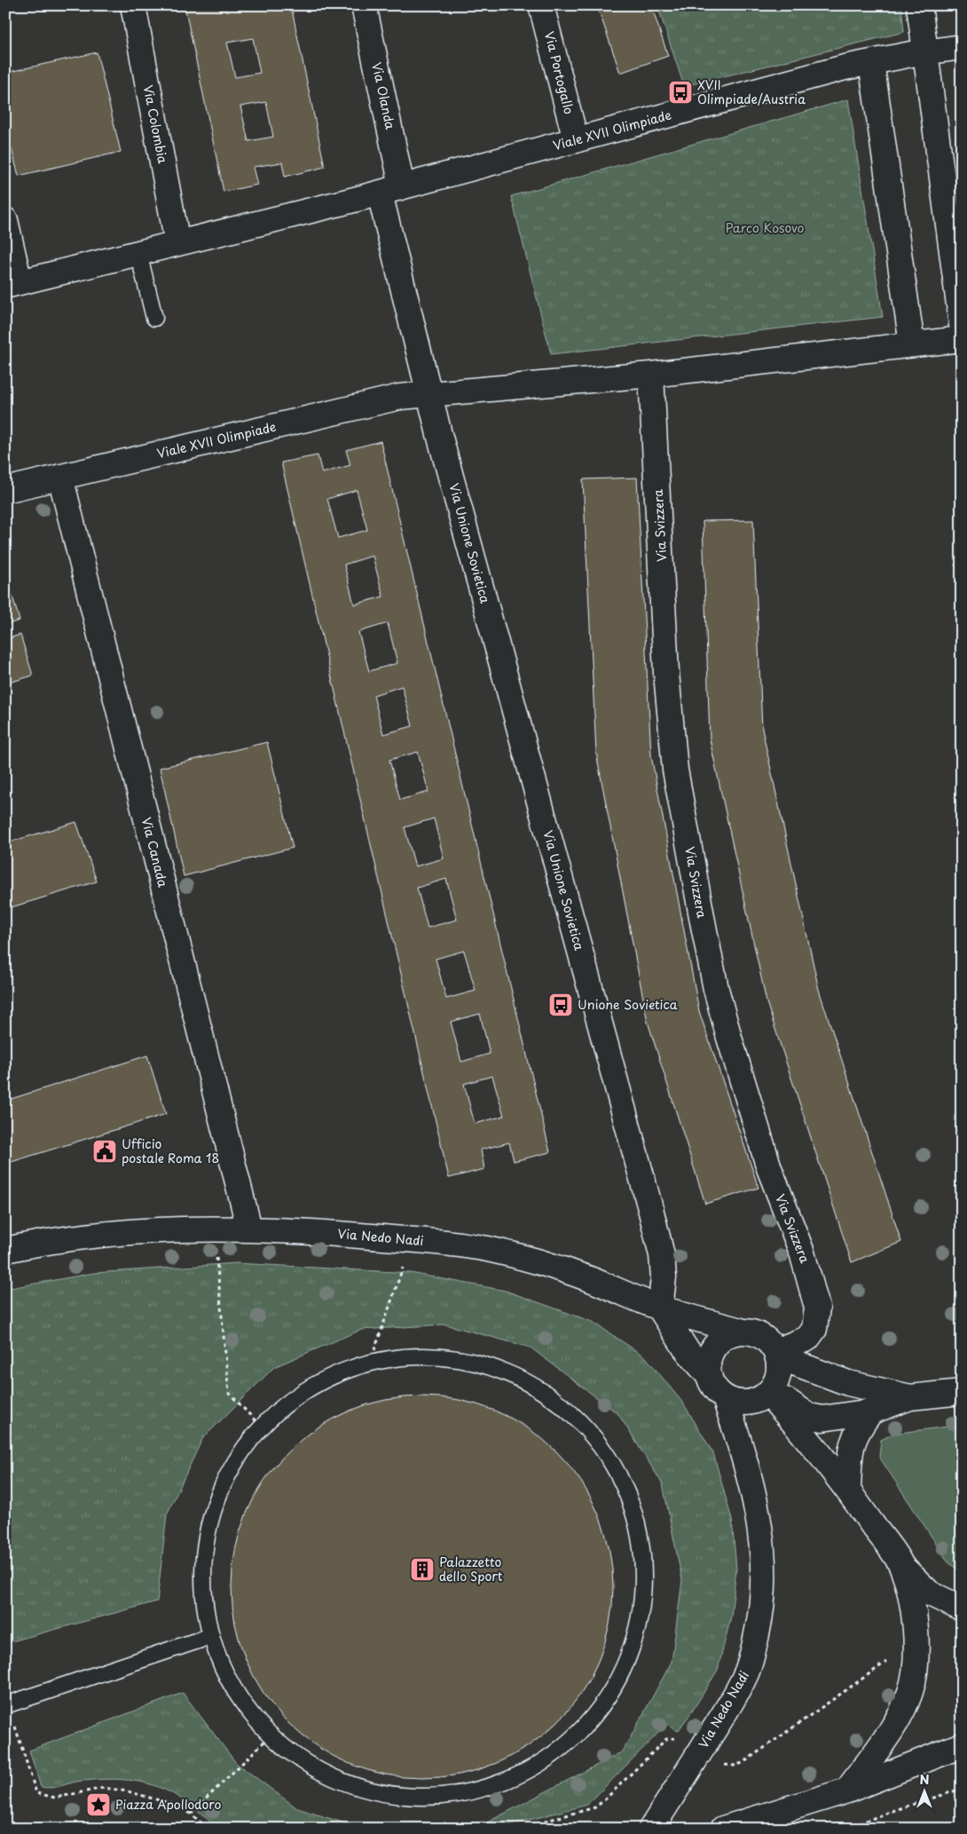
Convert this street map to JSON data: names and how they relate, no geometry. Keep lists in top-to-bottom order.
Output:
{
  "streets": {
    "street": [
      "Via Portogallo",
      "Via Olanda",
      "Via Colombia",
      "Viale XVII Olimpiade",
      "Via Svizzera",
      "Via Unione Sovietica",
      "Via Canada",
      "Via Nedo Nadi"
    ]
  },
  "crossings": [
    ["Via Portogallo", "Viale XVII Olimpiade"],
    ["Via Olanda", "Viale XVII Olimpiade"],
    ["Via Colombia", "Viale XVII Olimpiade"],
    ["Viale XVII Olimpiade", "Via Svizzera"],
    ["Viale XVII Olimpiade", "Via Unione Sovietica"],
    ["Viale XVII Olimpiade", "Via Canada"],
    ["Via Svizzera", "Via Nedo Nadi"],
    ["Via Unione Sovietica", "Via Nedo Nadi"],
    ["Via Canada", "Via Nedo Nadi"]
  ],
  "parks": ["Parco Kosovo"],
  "places": {
    "bus stop": ["XVII Olimpiade/Austria", "Unione Sovietica"],
    "public building": ["Ufficio postale Roma 18"],
    "building": ["Palazzetto dello Sport"],
    "place": ["Piazza Apollodoro"]
  },
  "north": "top"
}
